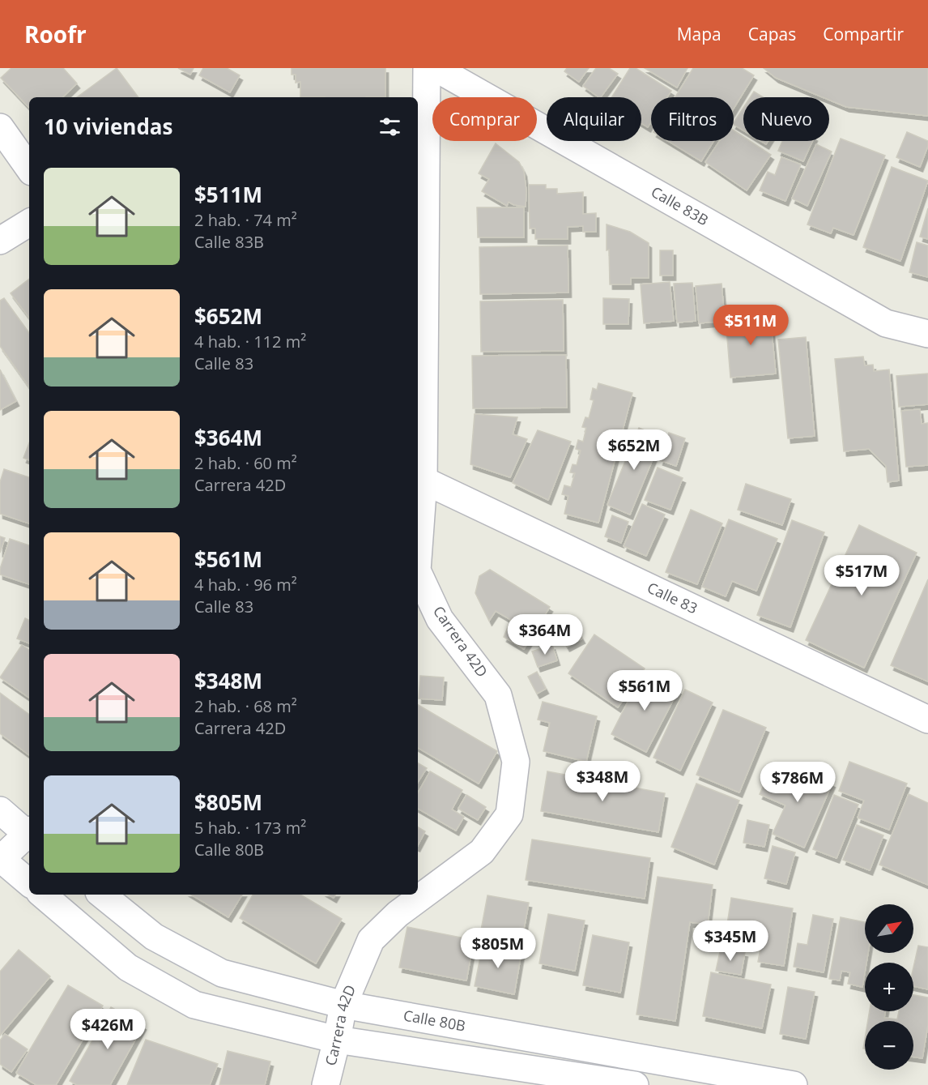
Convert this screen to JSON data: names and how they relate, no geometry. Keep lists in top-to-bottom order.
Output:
{
  "streets": {
    "street": [
      "Calle 83B",
      "Calle 83",
      "Carrera 42D",
      "Calle 80B"
    ]
  },
  "crossings": [
    ["Calle 83", "Carrera 42D"],
    ["Carrera 42D", "Calle 80B"]
  ],
  "north": "top right",
  "page": {
    "header": "Roofr",
    "nav": ["Mapa", "Capas", "Compartir"],
    "chip": [
      "Comprar",
      "Alquilar",
      "Filtros",
      "Nuevo"
    ],
    "heading": "10 viviendas",
    "list": [
      {
        "name": "$511M",
        "note": "2 hab. · 74 m² · Calle 83B"
      },
      {
        "name": "$652M",
        "note": "4 hab. · 112 m² · Calle 83"
      },
      {
        "name": "$364M",
        "note": "2 hab. · 60 m² · Carrera 42D"
      },
      {
        "name": "$561M",
        "note": "4 hab. · 96 m² · Calle 83"
      },
      {
        "name": "$348M",
        "note": "2 hab. · 68 m² · Carrera 42D"
      },
      {
        "name": "$805M",
        "note": "5 hab. · 173 m² · Calle 80B"
      }
    ],
    "price": [
      "$511M",
      "$652M",
      "$517M",
      "$364M",
      "$561M",
      "$348M",
      "$786M",
      "$345M",
      "$805M",
      "$426M"
    ],
    "map_buttons": ["+", "−"]
  }
}
